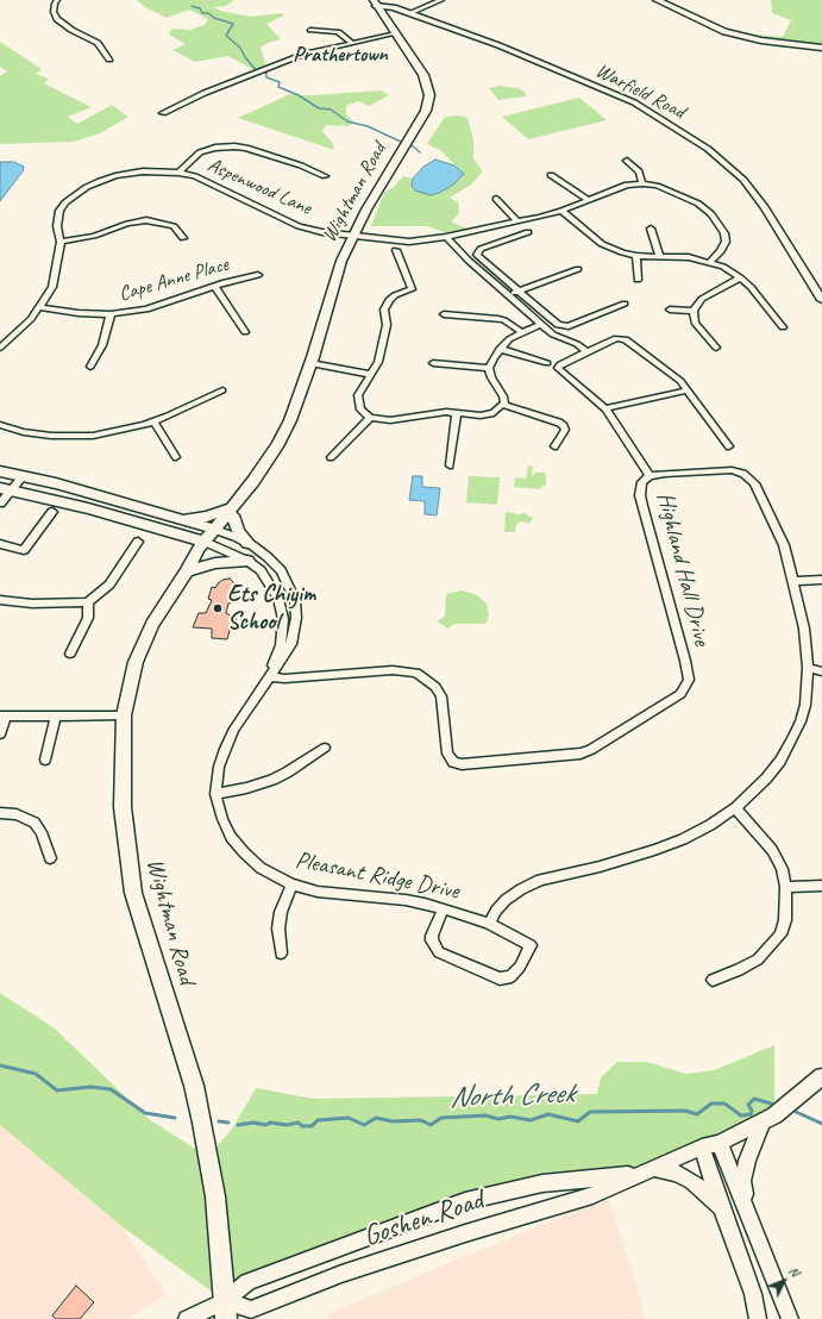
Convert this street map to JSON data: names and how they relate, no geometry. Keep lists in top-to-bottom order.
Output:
{
  "streets": {
    "main road": ["Wightman Road"],
    "street": [
      "Warfield Road",
      "Aspenwood Lane",
      "Cape Anne Place",
      "Highland Hall Drive",
      "Pleasant Ridge Drive",
      "Goshen Road"
    ]
  },
  "crossings": [
    ["Warfield Road", "Wightman Road"],
    ["Aspenwood Lane", "Wightman Road"],
    ["Aspenwood Lane", "Cape Anne Place"],
    ["Wightman Road", "Pleasant Ridge Drive"],
    ["Wightman Road", "Goshen Road"],
    ["Highland Hall Drive", "Pleasant Ridge Drive"]
  ],
  "districts": ["Prathertown"],
  "water": ["North Creek"],
  "places": ["Ets Chiyim School"],
  "north": "top right"
}
